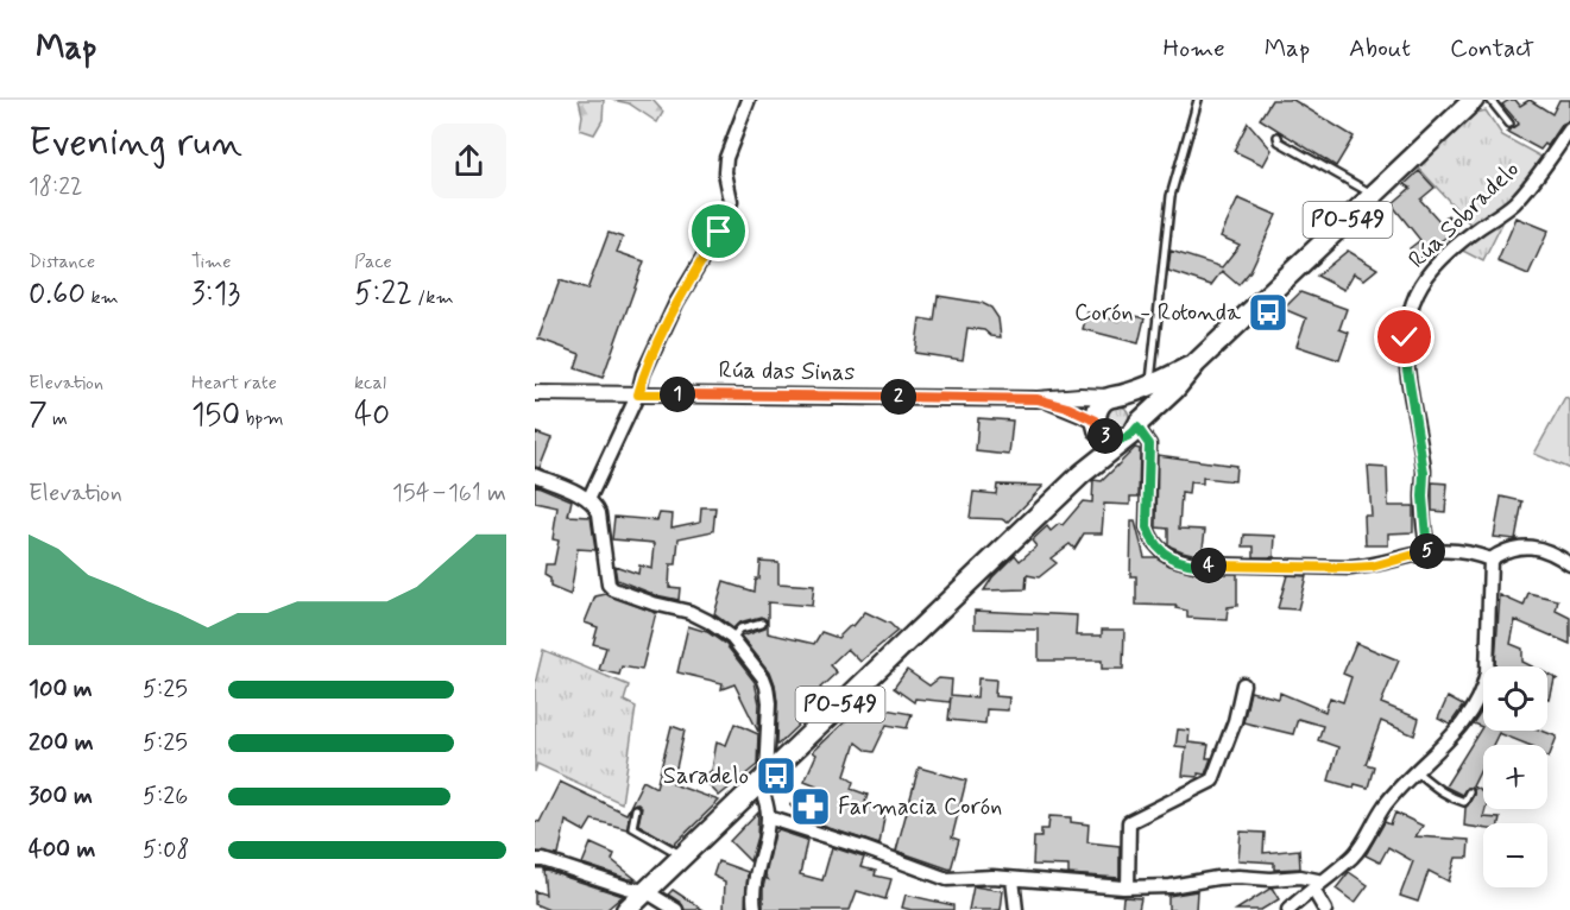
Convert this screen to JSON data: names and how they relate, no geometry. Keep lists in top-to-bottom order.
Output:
{
  "streets": {
    "main road": ["PO-549"],
    "street": ["Rúa Sobradelo", "Rúa das Sinas"]
  },
  "crossings": [
    ["PO-549", "Rúa das Sinas"]
  ],
  "places": {
    "bus stop": ["Corón - Rotonda", "Saradelo"],
    "pharmacy": ["Farmacia Corón"]
  },
  "page": {
    "header": "Map",
    "nav": [
      "Home",
      "Map",
      "About",
      "Contact"
    ],
    "heading": ["Evening run", "18:22"],
    "stats": [
      ["Distance", "0.60 km"],
      ["Time", "3:13"],
      ["Pace", "5:22 /km"],
      ["Elevation", "7 m"],
      ["Heart rate", "150 bpm"],
      ["kcal", "40"]
    ],
    "pins": [
      "1",
      "2",
      "3",
      "5",
      "4"
    ],
    "chart": ["Elevation", "154–161 m"],
    "list": [
      {
        "name": "100 m",
        "note": "5:25"
      },
      {
        "name": "200 m",
        "note": "5:25"
      },
      {
        "name": "300 m",
        "note": "5:26"
      },
      {
        "name": "400 m",
        "note": "5:08"
      }
    ],
    "map_buttons": ["+", "−"]
  }
}
